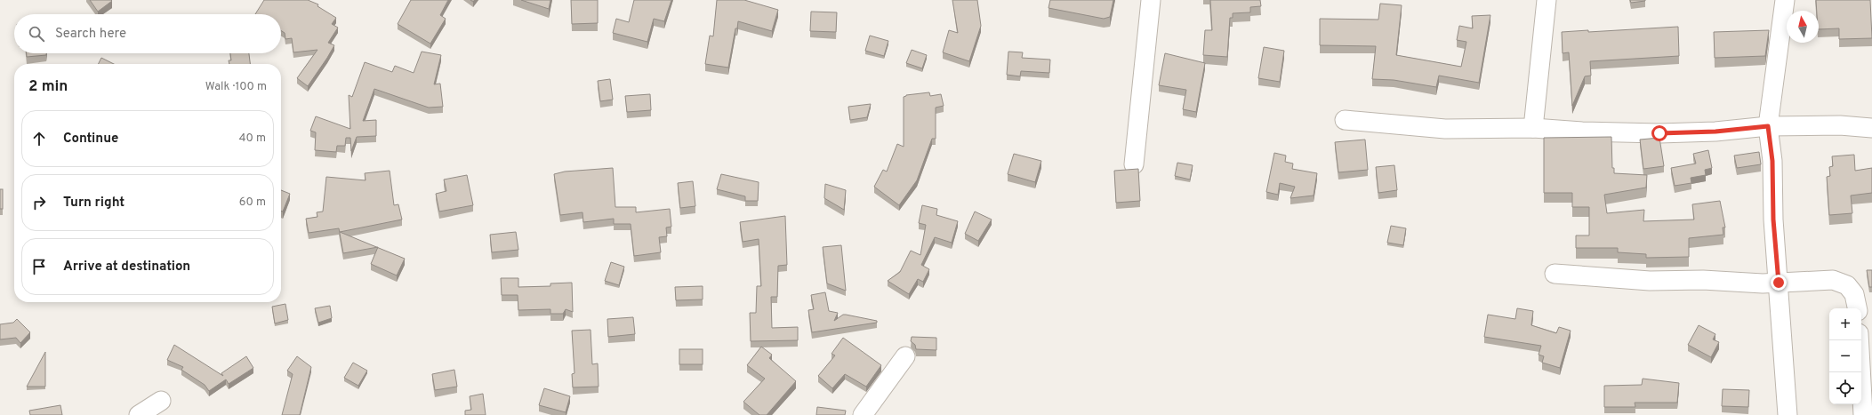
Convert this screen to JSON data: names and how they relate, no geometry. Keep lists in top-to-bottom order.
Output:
{
  "north": "top",
  "page": {
    "search": "Search here",
    "heading": ["2 min", "Walk · 100 m"],
    "list": [
      ["Continue", "40 m"],
      ["Turn right", "60 m"],
      "Arrive at destination"
    ],
    "map_buttons": ["+", "−"]
  }
}
